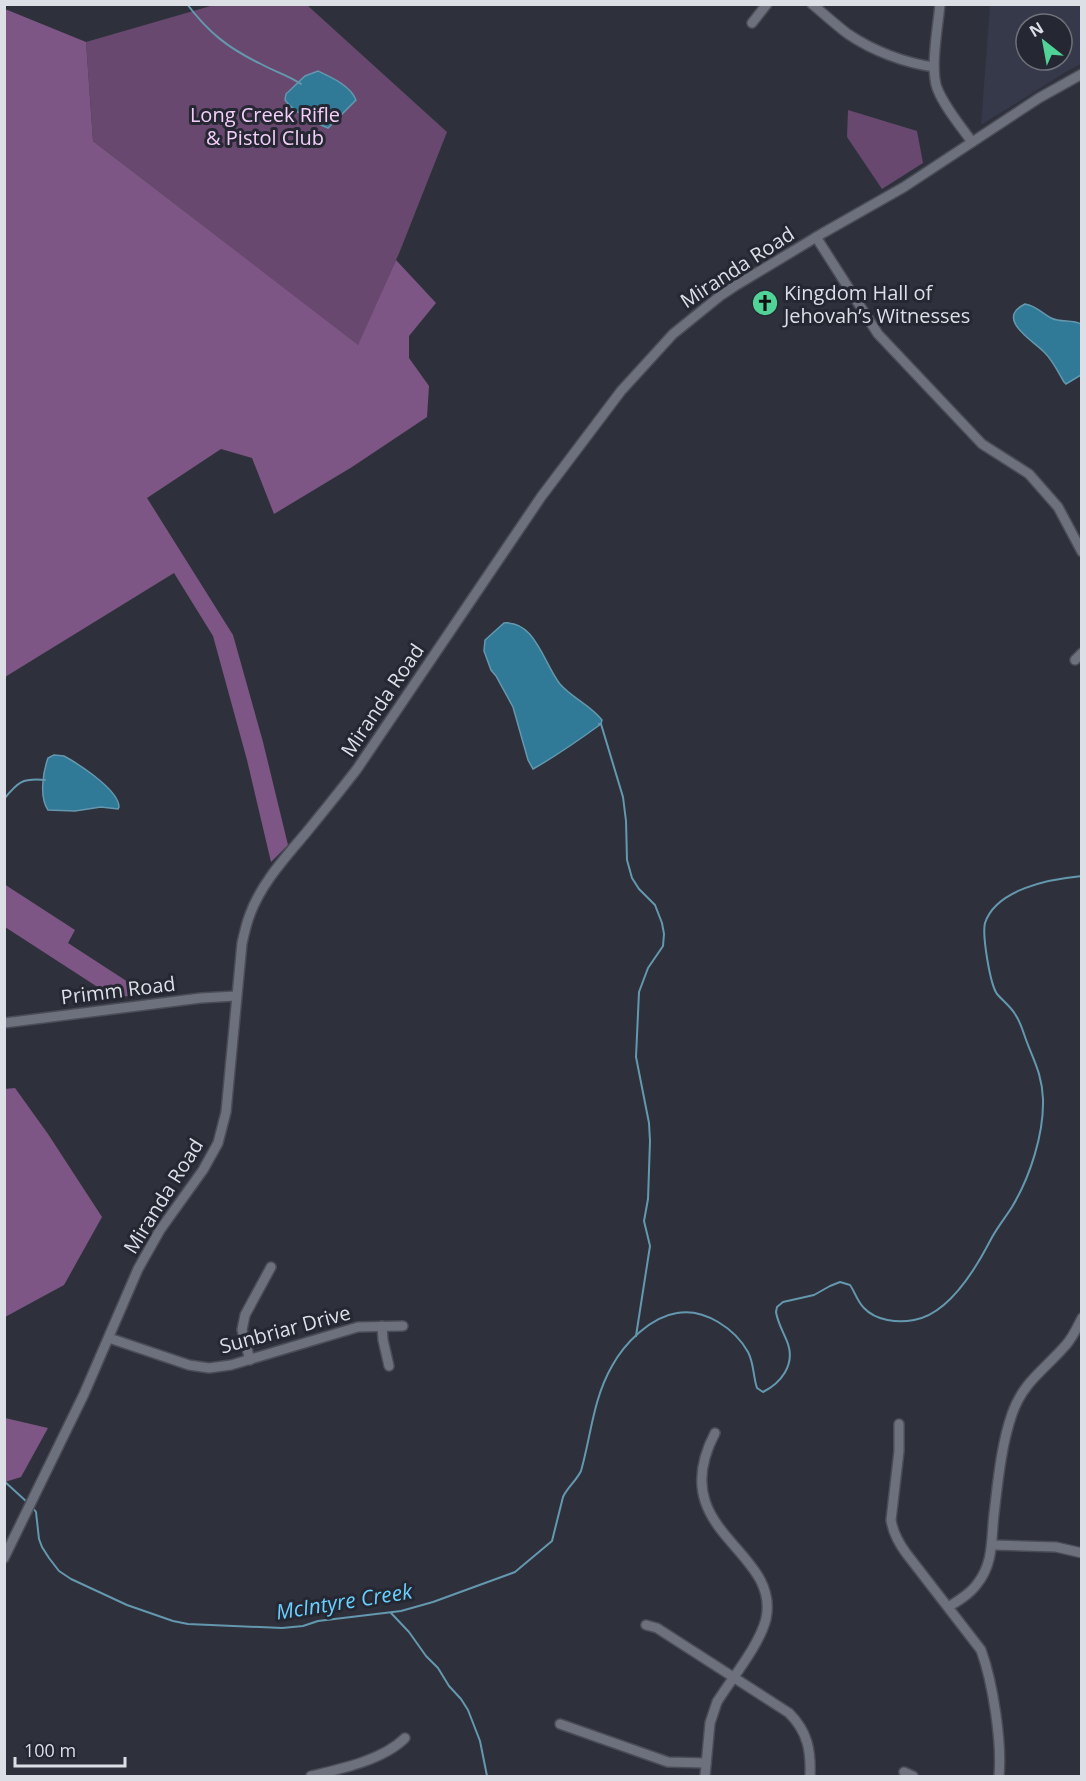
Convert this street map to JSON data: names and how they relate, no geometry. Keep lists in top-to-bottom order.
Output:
{
  "streets": {
    "street": ["Miranda Road", "Primm Road", "Sunbriar Drive"]
  },
  "crossings": [
    ["Miranda Road", "Primm Road"],
    ["Miranda Road", "Sunbriar Drive"]
  ],
  "water": ["McIntyre Creek"],
  "parks": ["Long Creek Rifle & Pistol Club"],
  "places": {
    "church": ["Kingdom Hall of Jehovah’s Witnesses"]
  },
  "scale_bar": "100 m",
  "north": "top left"
}
